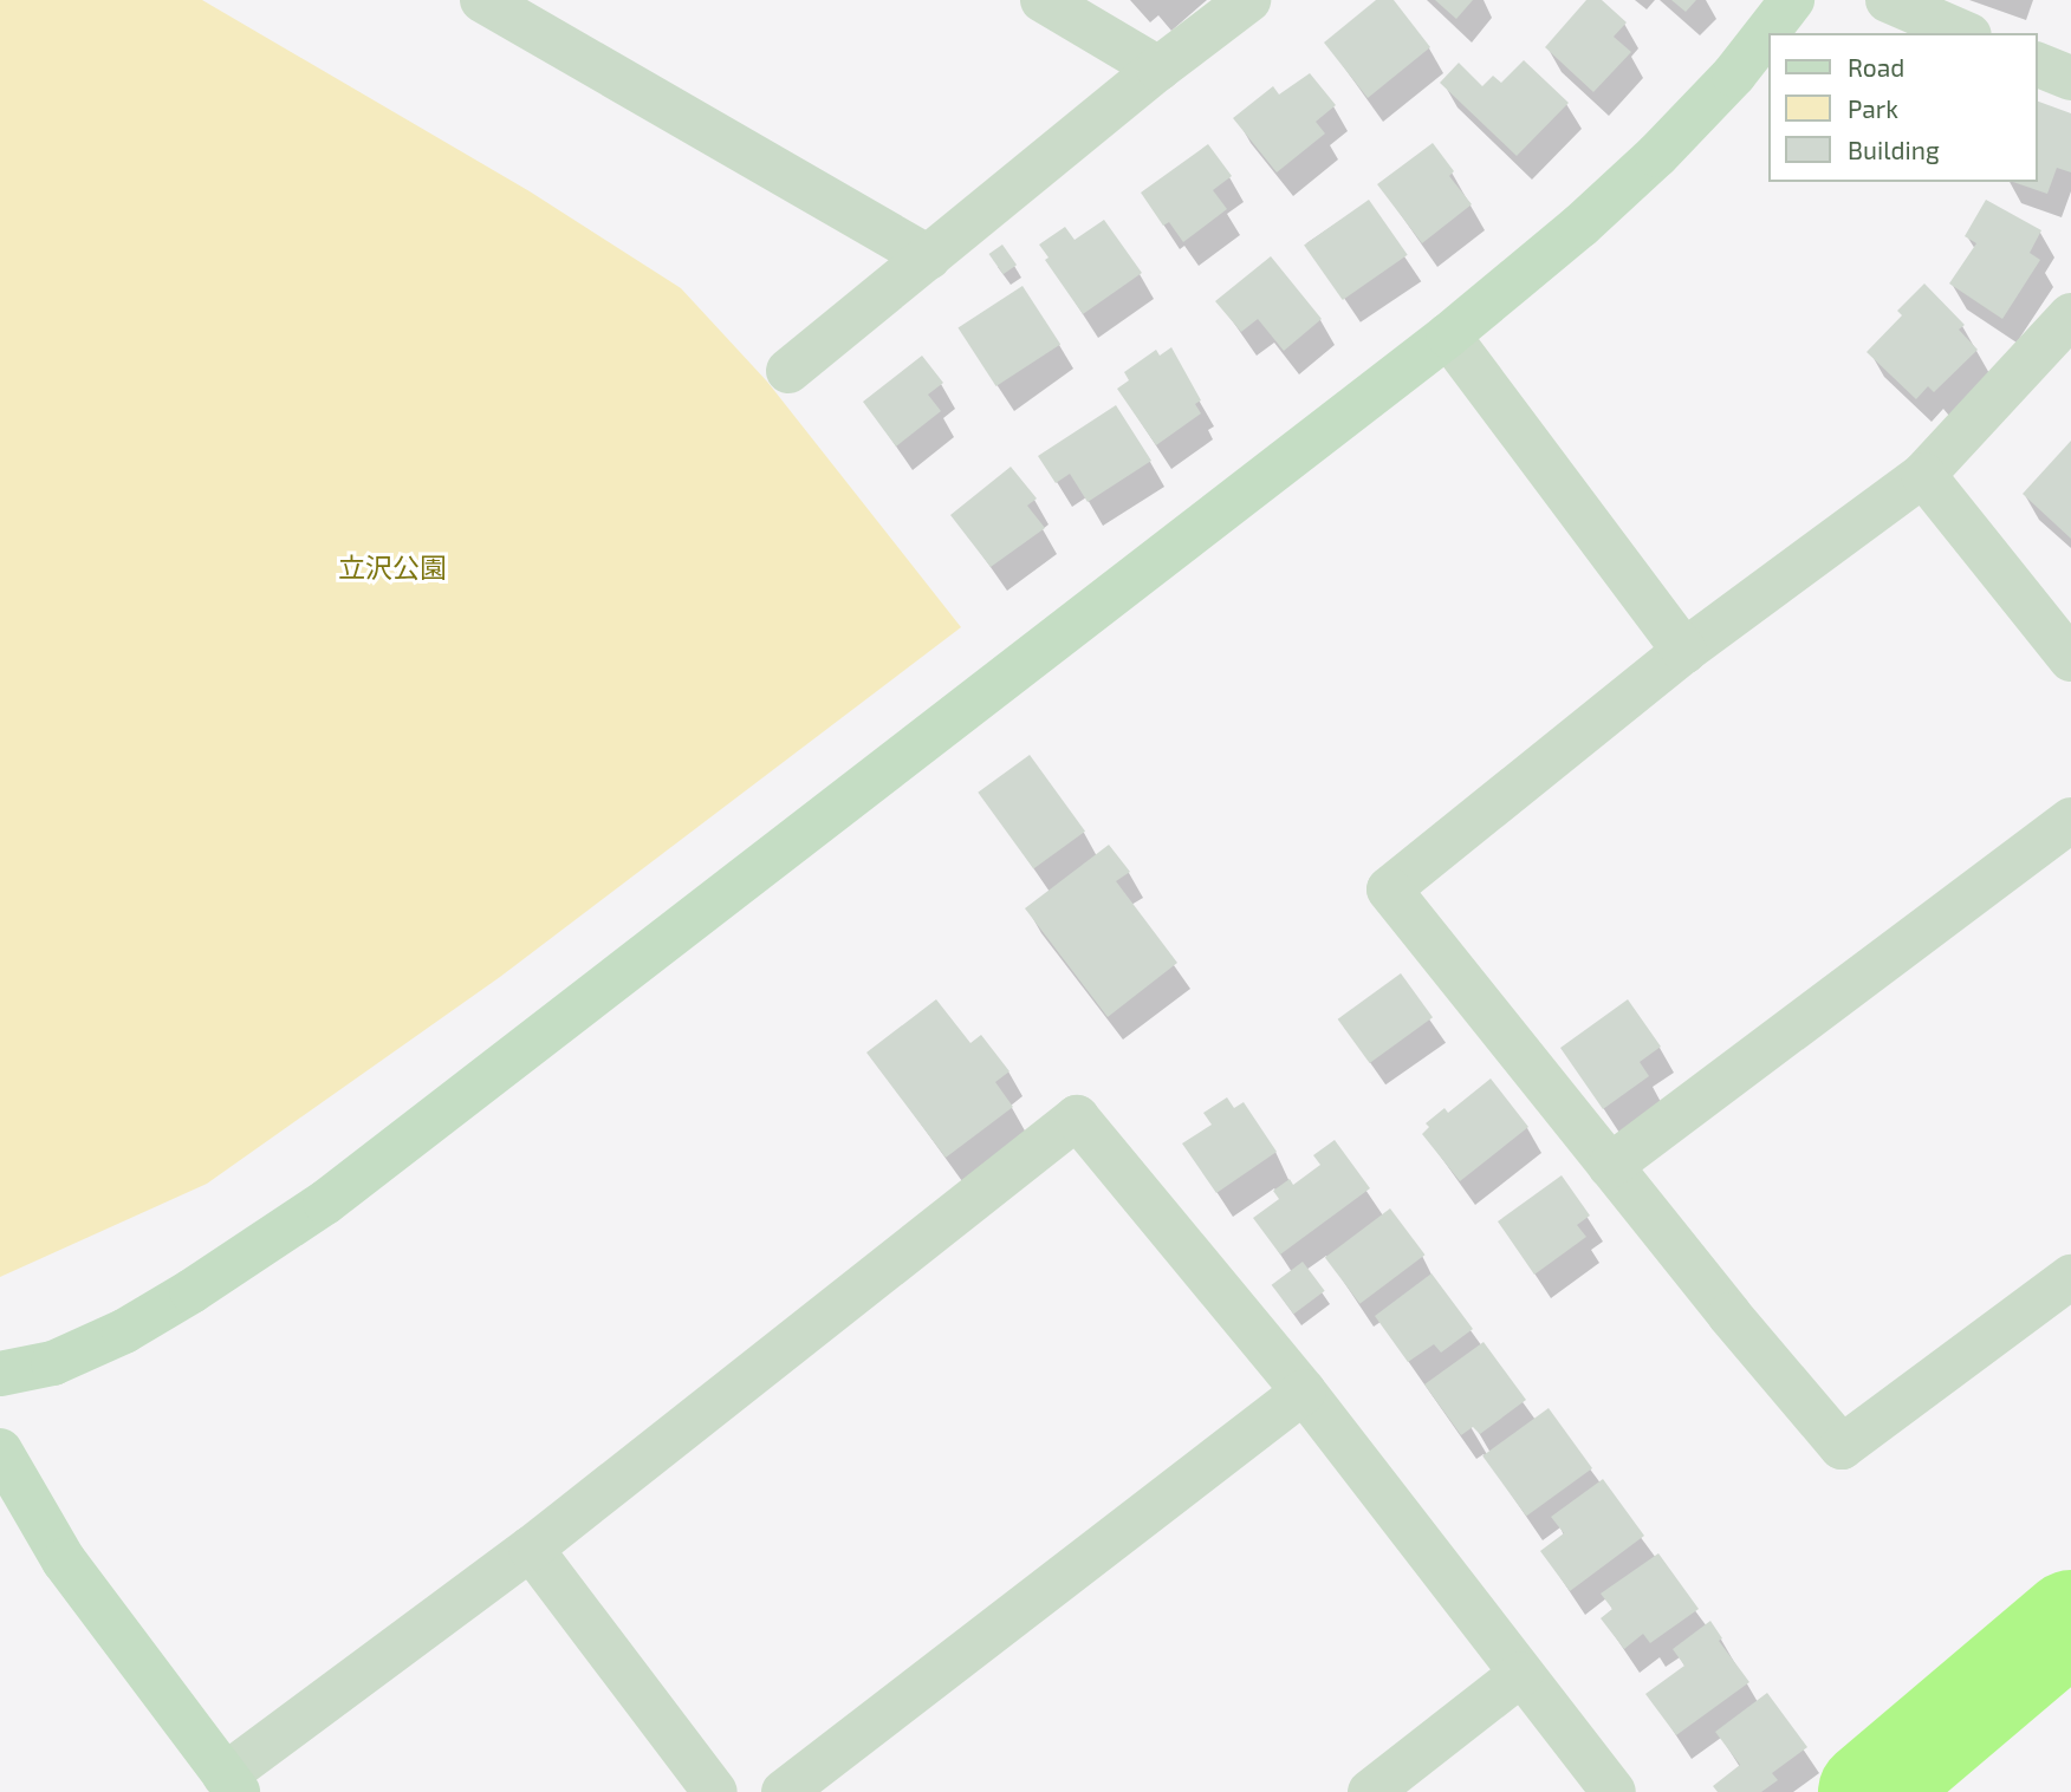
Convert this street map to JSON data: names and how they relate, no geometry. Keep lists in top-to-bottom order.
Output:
{
  "parks": ["立沢公園"],
  "legend": ["Road", "Park", "Building"]
}
